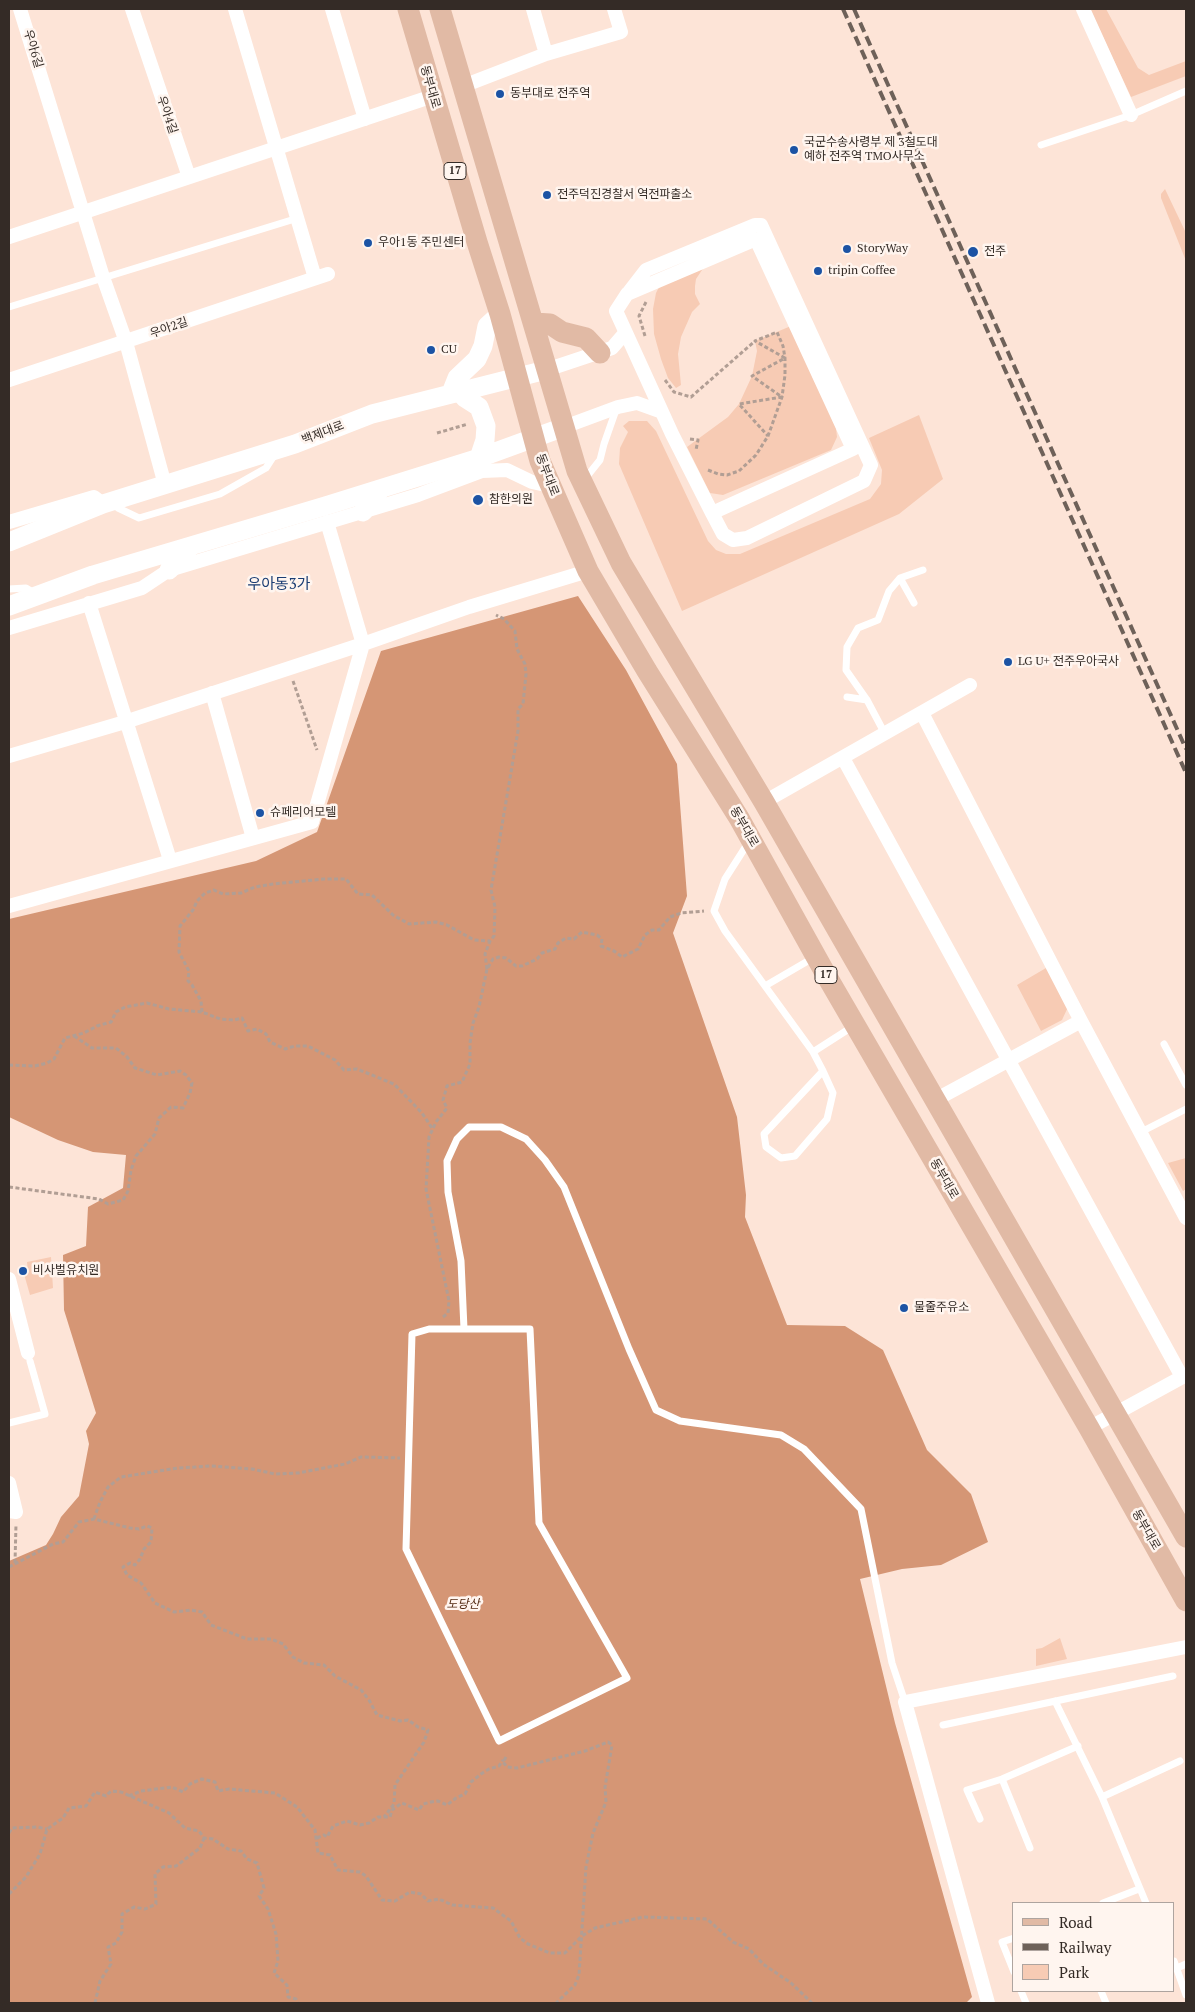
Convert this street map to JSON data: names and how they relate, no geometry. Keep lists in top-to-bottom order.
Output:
{
  "streets": {
    "main road": ["동부대로", "17"],
    "street": [
      "우아6길",
      "우아4길",
      "우아2길",
      "백제대로"
    ]
  },
  "crossings": [
    ["동부대로", "백제대로"],
    ["17", "백제대로"]
  ],
  "districts": ["우아동3가"],
  "parks": ["도당산"],
  "places": [
    "동부대로 전주역",
    "국군수송사령부 제 3철도대 예하 전주역 TMO사무소",
    "전주덕진경찰서 역전파출소",
    "우아1동 주민센터",
    "StoryWay",
    "전주",
    "tripin Coffee",
    "CU",
    "참한의원",
    "LG U+ 전주우아국사",
    "슈페리어모텔",
    "비사벌유치원",
    "물줄주유소"
  ],
  "legend": ["Road", "Railway", "Park"]
}
